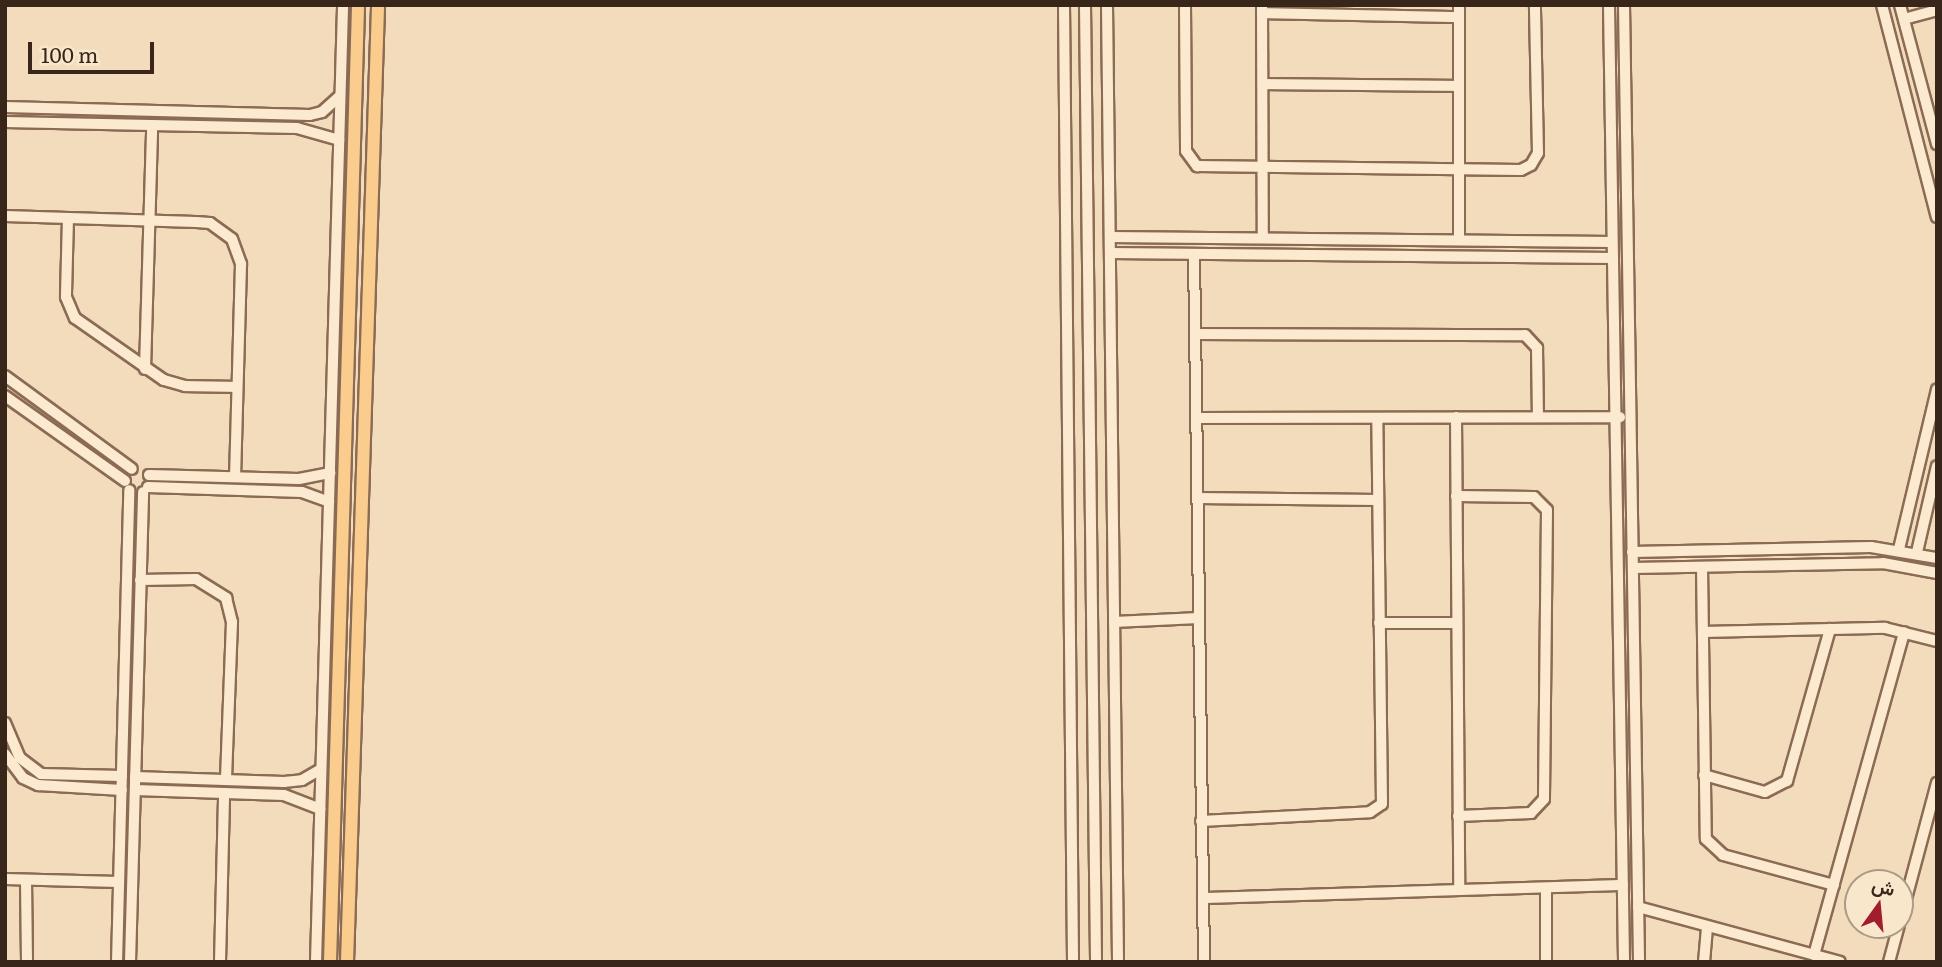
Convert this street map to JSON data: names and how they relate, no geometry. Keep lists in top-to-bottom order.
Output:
{
  "scale_bar": "100 m",
  "north": "top"
}
